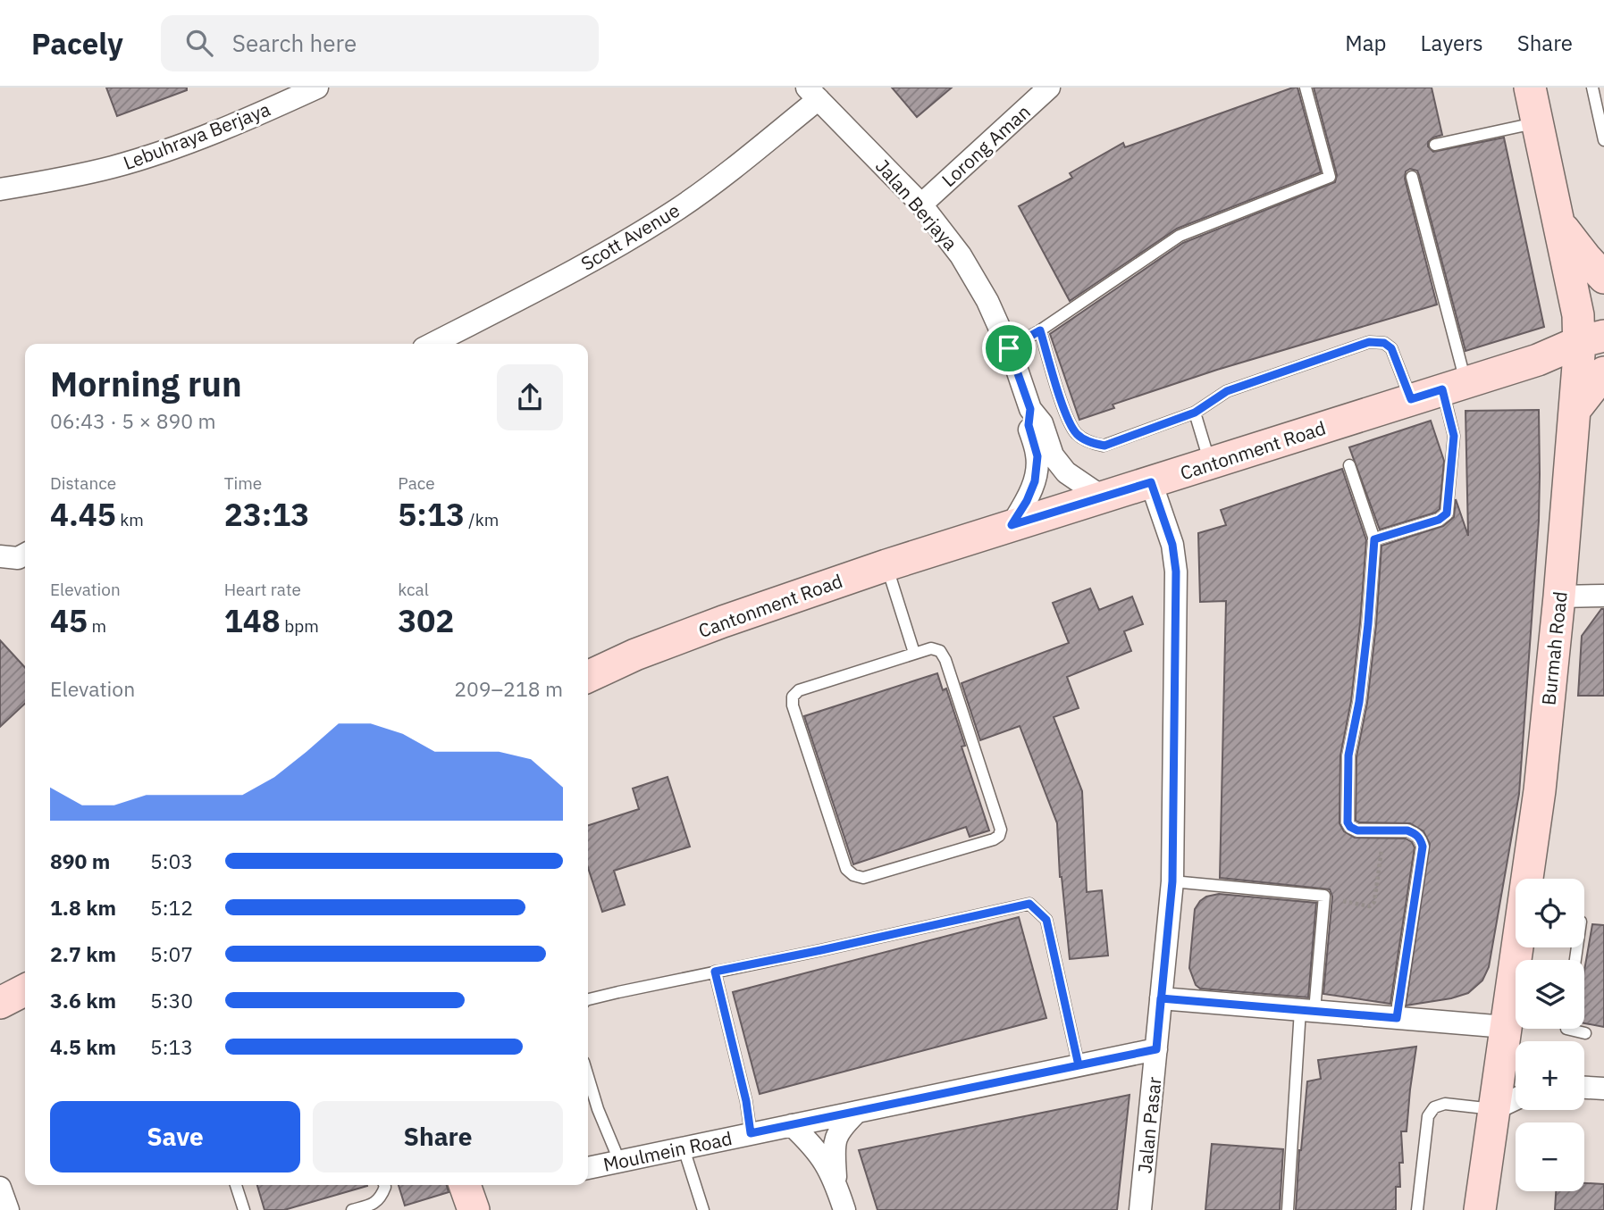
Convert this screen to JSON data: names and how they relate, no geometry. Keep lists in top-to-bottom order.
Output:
{
  "streets": {
    "main road": ["Cantonment Road", "Burmah Road"],
    "street": [
      "Lebuhraya Berjaya",
      "Lorong Aman",
      "Jalan Berjaya",
      "Scott Avenue",
      "Jalan Pasar",
      "Moulmein Road"
    ]
  },
  "crossings": [
    ["Lorong Aman", "Jalan Berjaya"],
    ["Jalan Berjaya", "Scott Avenue"],
    ["Jalan Berjaya", "Cantonment Road"],
    ["Cantonment Road", "Burmah Road"],
    ["Cantonment Road", "Jalan Pasar"],
    ["Jalan Pasar", "Moulmein Road"]
  ],
  "page": {
    "header": "Pacely",
    "search": "Search here",
    "nav": ["Map", "Layers", "Share"],
    "heading": ["Morning run", "06:43 · 5 × 890 m"],
    "stats": [
      ["Distance", "4.45 km"],
      ["Time", "23:13"],
      ["Pace", "5:13 /km"],
      ["Elevation", "45 m"],
      ["Heart rate", "148 bpm"],
      ["kcal", "302"]
    ],
    "chart": ["Elevation", "209–218 m"],
    "list": [
      {
        "name": "890 m",
        "note": "5:03"
      },
      {
        "name": "1.8 km",
        "note": "5:12"
      },
      {
        "name": "2.7 km",
        "note": "5:07"
      },
      {
        "name": "3.6 km",
        "note": "5:30"
      },
      {
        "name": "4.5 km",
        "note": "5:13"
      }
    ],
    "map_buttons": ["+", "−"],
    "buttons": ["Save", "Share"]
  }
}
